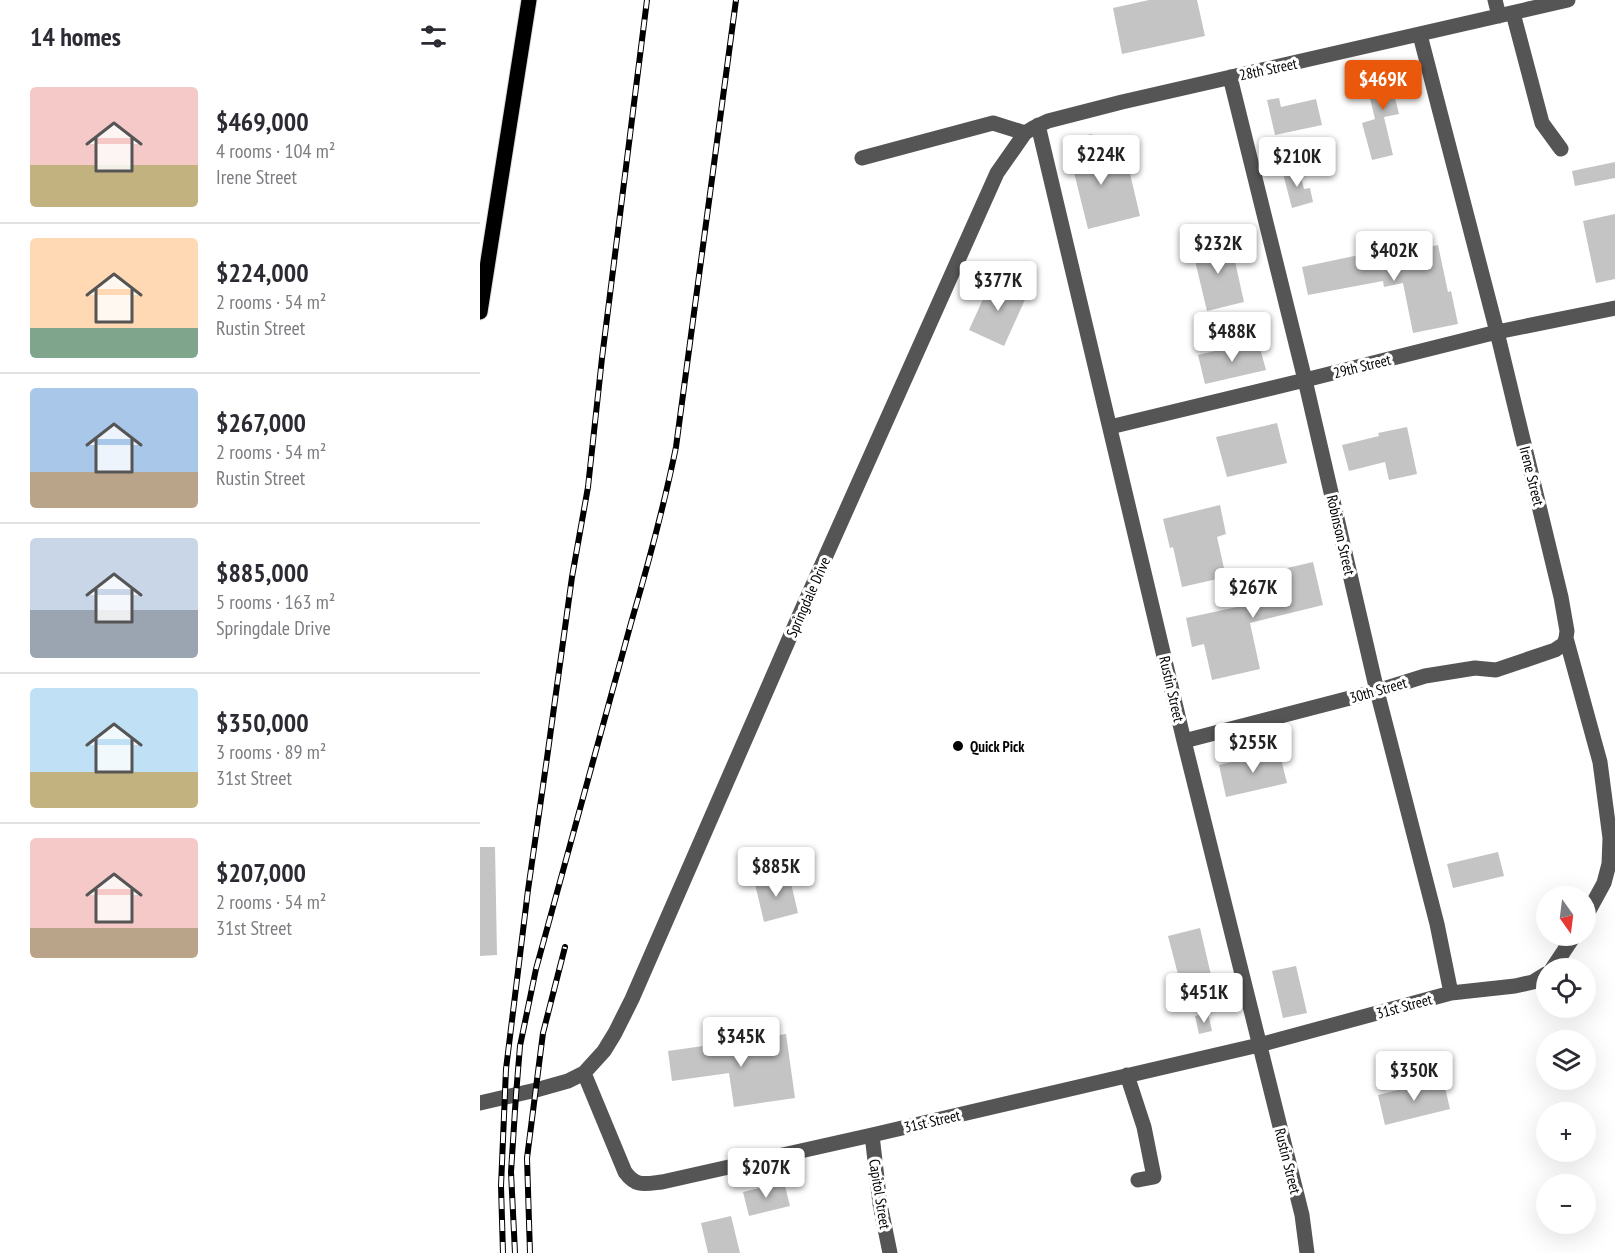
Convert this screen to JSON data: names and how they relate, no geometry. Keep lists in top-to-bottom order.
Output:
{
  "streets": {
    "street": [
      "28th Street",
      "29th Street",
      "Irene Street",
      "Robinson Street",
      "Springdale Drive",
      "Rustin Street",
      "30th Street",
      "31st Street",
      "Capitol Street"
    ]
  },
  "crossings": [
    ["28th Street", "Irene Street"],
    ["28th Street", "Robinson Street"],
    ["28th Street", "Springdale Drive"],
    ["28th Street", "Rustin Street"],
    ["29th Street", "Irene Street"],
    ["29th Street", "Robinson Street"],
    ["29th Street", "Rustin Street"],
    ["Irene Street", "30th Street"],
    ["Robinson Street", "30th Street"],
    ["Robinson Street", "31st Street"],
    ["Springdale Drive", "Rustin Street"],
    ["Springdale Drive", "31st Street"],
    ["Rustin Street", "30th Street"],
    ["Rustin Street", "31st Street"],
    ["31st Street", "Capitol Street"]
  ],
  "places": ["Quick Pick"],
  "north": "bottom",
  "page": {
    "heading": "14 homes",
    "price": [
      "$469K",
      "$224K",
      "$210K",
      "$232K",
      "$402K",
      "$377K",
      "$488K",
      "$267K",
      "$255K",
      "$885K",
      "$451K",
      "$345K",
      "$350K",
      "$207K"
    ],
    "list": [
      {
        "name": "$469,000",
        "note": "4 rooms · 104 m² · Irene Street"
      },
      {
        "name": "$224,000",
        "note": "2 rooms · 54 m² · Rustin Street"
      },
      {
        "name": "$267,000",
        "note": "2 rooms · 54 m² · Rustin Street"
      },
      {
        "name": "$885,000",
        "note": "5 rooms · 163 m² · Springdale Drive"
      },
      {
        "name": "$350,000",
        "note": "3 rooms · 89 m² · 31st Street"
      },
      {
        "name": "$207,000",
        "note": "2 rooms · 54 m² · 31st Street"
      }
    ],
    "map_buttons": ["+", "−"]
  }
}
